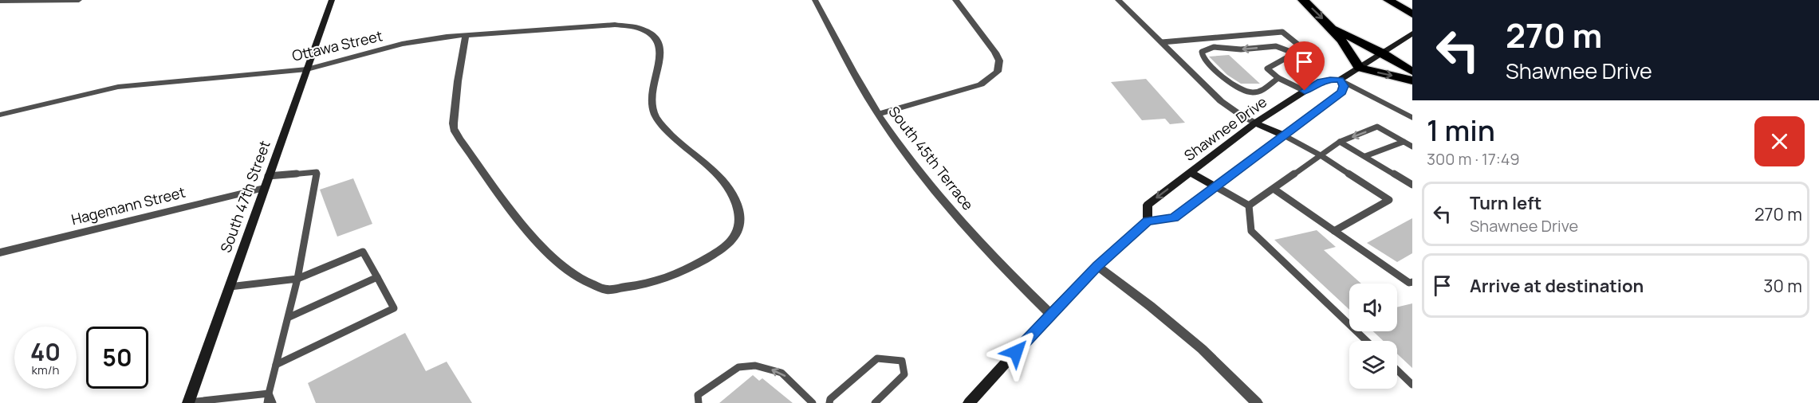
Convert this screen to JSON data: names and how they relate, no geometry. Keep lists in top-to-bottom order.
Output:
{
  "streets": {
    "main road": ["Shawnee Drive", "South 47th Street"],
    "street": ["Ottawa Street", "South 45th Terrace", "Hagemann Street"]
  },
  "crossings": [
    ["Ottawa Street", "South 47th Street"],
    ["South 47th Street", "Hagemann Street"]
  ],
  "page": {
    "turn": ["270 m", "Shawnee Drive"],
    "heading": ["1 min", "300 m · 17:49"],
    "list": [
      {
        "name": "Turn left",
        "note": "Shawnee Drive",
        "value": "270 m"
      },
      {
        "name": "Arrive at destination",
        "value": "30 m"
      }
    ],
    "speed": "40 km/h",
    "limit": "50"
  }
}
